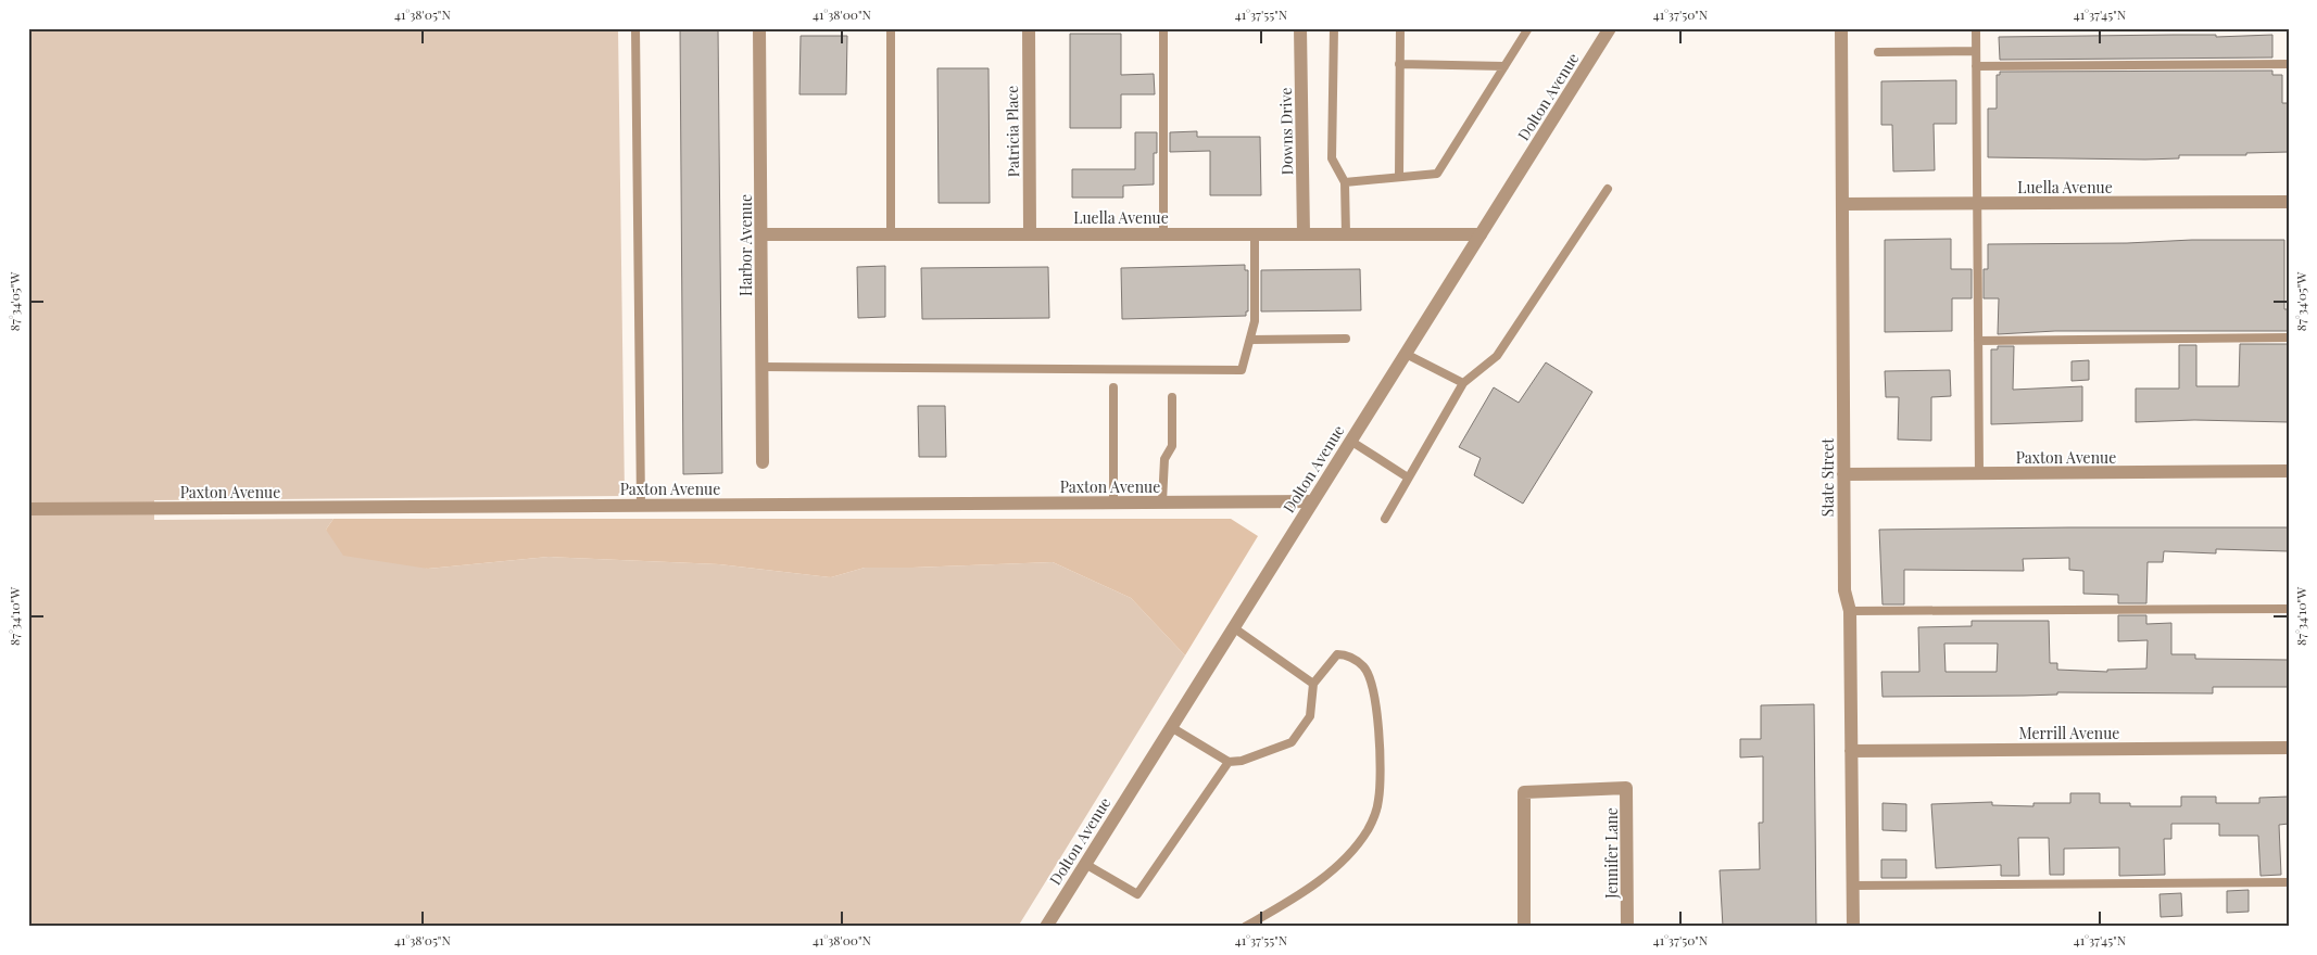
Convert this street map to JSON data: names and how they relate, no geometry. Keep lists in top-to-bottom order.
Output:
{
  "streets": {
    "street": [
      "Dolton Avenue",
      "Patricia Place",
      "Downs Drive",
      "Luella Avenue",
      "Harbor Avenue",
      "Paxton Avenue",
      "State Street",
      "Merrill Avenue",
      "Jennifer Lane"
    ]
  },
  "crossings": [
    ["Dolton Avenue", "Luella Avenue"],
    ["Dolton Avenue", "Paxton Avenue"],
    ["Patricia Place", "Luella Avenue"],
    ["Downs Drive", "Luella Avenue"],
    ["Luella Avenue", "Harbor Avenue"],
    ["Luella Avenue", "State Street"],
    ["Paxton Avenue", "State Street"],
    ["State Street", "Merrill Avenue"]
  ],
  "coordinates": [
    "41°38'05\"N",
    "41°38'00\"N",
    "41°37'55\"N",
    "41°37'50\"N",
    "41°37'45\"N",
    "87°34'05\"W",
    "87°34'10\"W"
  ]
}
